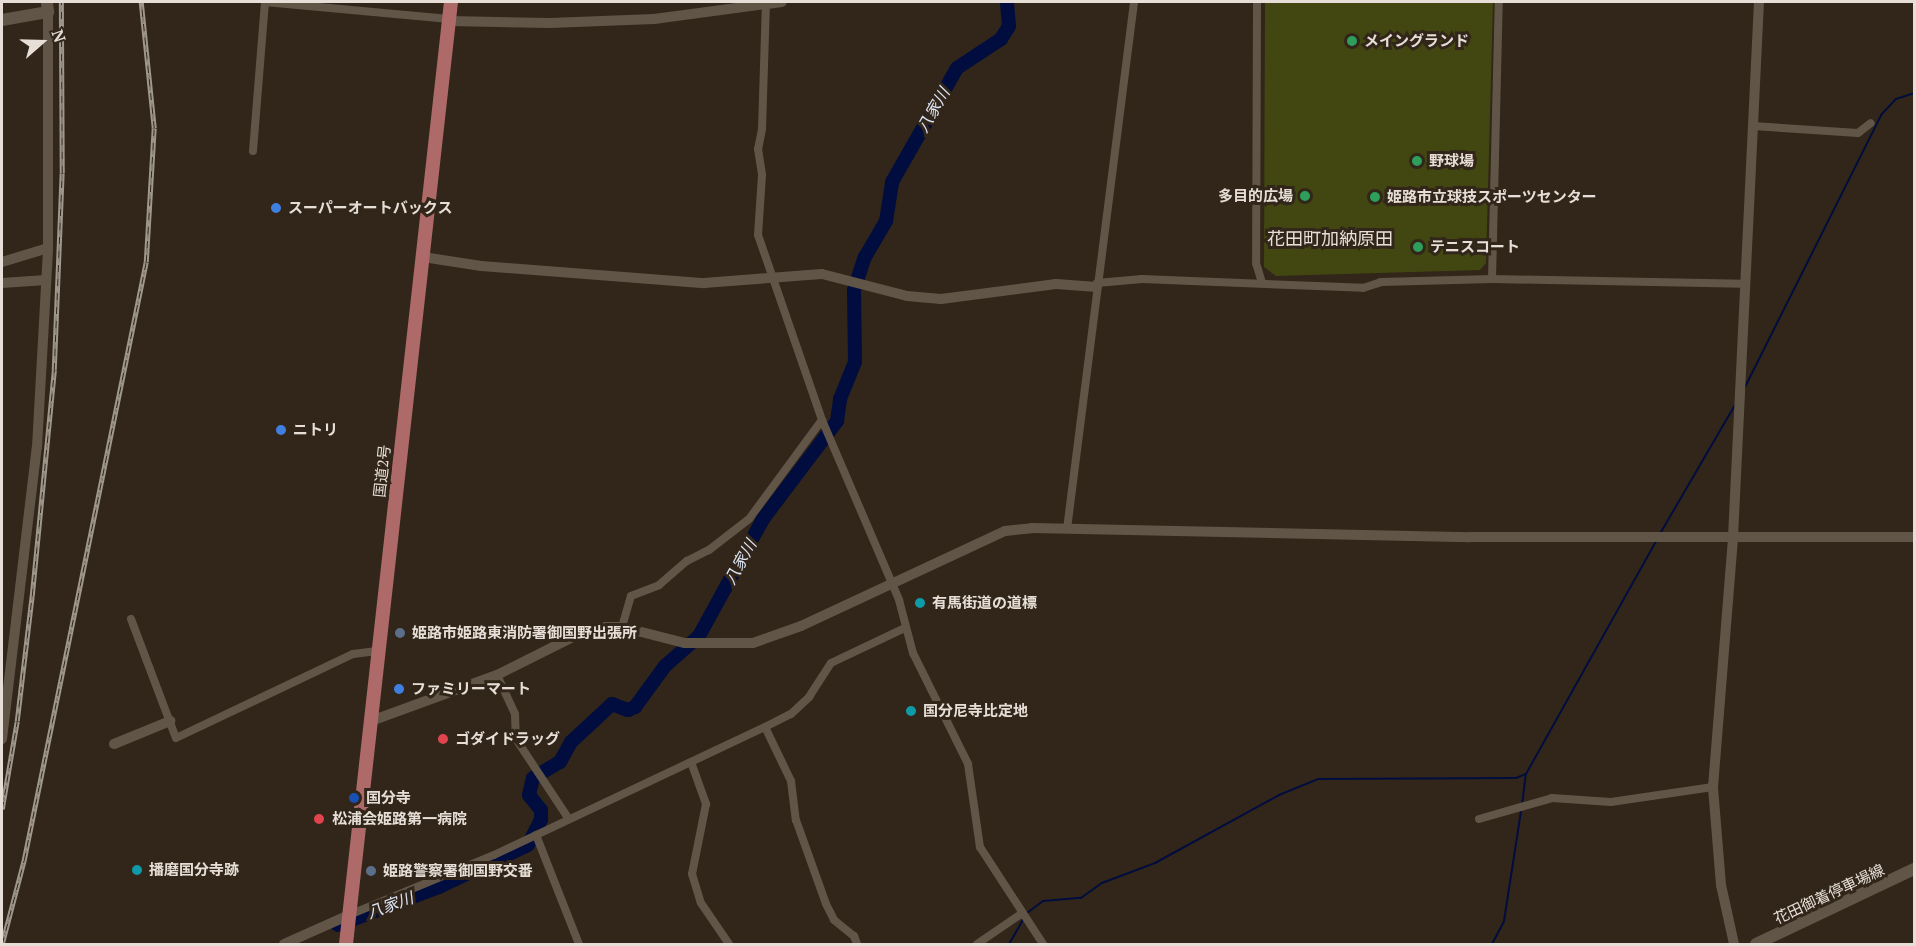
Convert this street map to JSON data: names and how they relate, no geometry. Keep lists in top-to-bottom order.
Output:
{
  "streets": {
    "highway": ["国道2号"],
    "main road": ["花田御着停車場線"]
  },
  "districts": ["花田町加納原田"],
  "water": ["八家川"],
  "places": [
    "メイングランド",
    "野球場",
    "多目的広場",
    "姫路市立球技スポーツセンター",
    "スーパーオートバックス",
    "テニスコート",
    "ニトリ",
    "有馬街道の道標",
    "姫路市姫路東消防署御国野出張所",
    "ファミリーマート",
    "国分尼寺比定地",
    "ゴダイドラッグ",
    "国分寺",
    "松浦会姫路第一病院",
    "播磨国分寺跡",
    "姫路警察署御国野交番"
  ],
  "north": "right"
}
